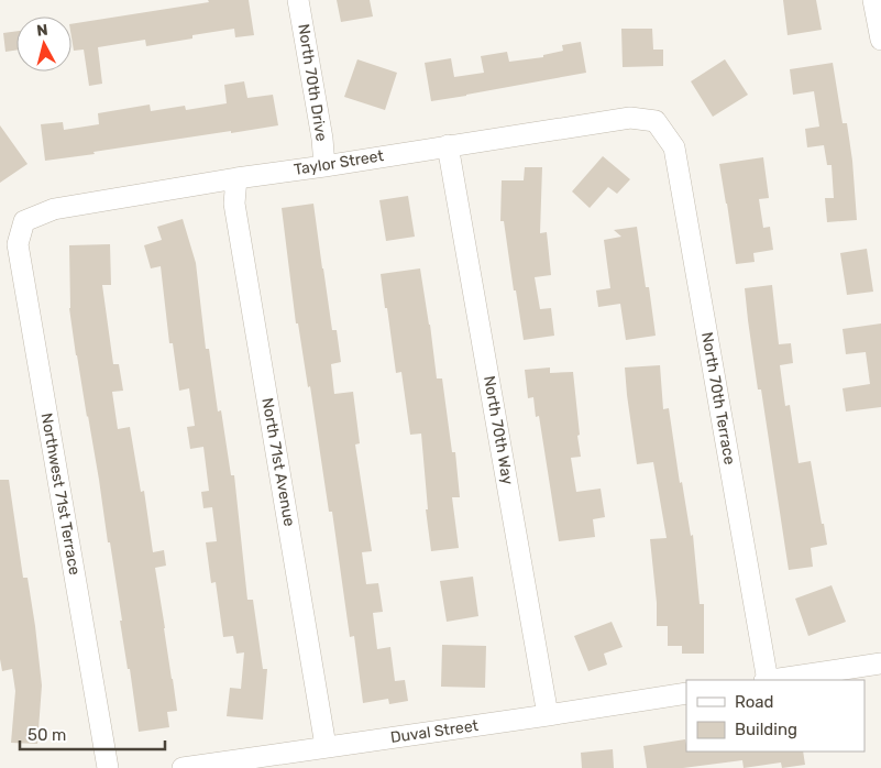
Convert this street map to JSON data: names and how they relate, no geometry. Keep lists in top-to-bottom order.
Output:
{
  "streets": {
    "street": [
      "North 70th Drive",
      "Taylor Street",
      "North 70th Terrace",
      "North 70th Way",
      "North 71st Avenue",
      "Northwest 71st Terrace",
      "Duval Street"
    ]
  },
  "crossings": [
    ["North 70th Drive", "Taylor Street"],
    ["Taylor Street", "North 70th Terrace"],
    ["Taylor Street", "North 70th Way"],
    ["Taylor Street", "North 71st Avenue"],
    ["Taylor Street", "Northwest 71st Terrace"],
    ["North 70th Way", "Duval Street"],
    ["North 71st Avenue", "Duval Street"]
  ],
  "legend": ["Road", "Building"],
  "scale_bar": "50 m",
  "north": "top"
}
